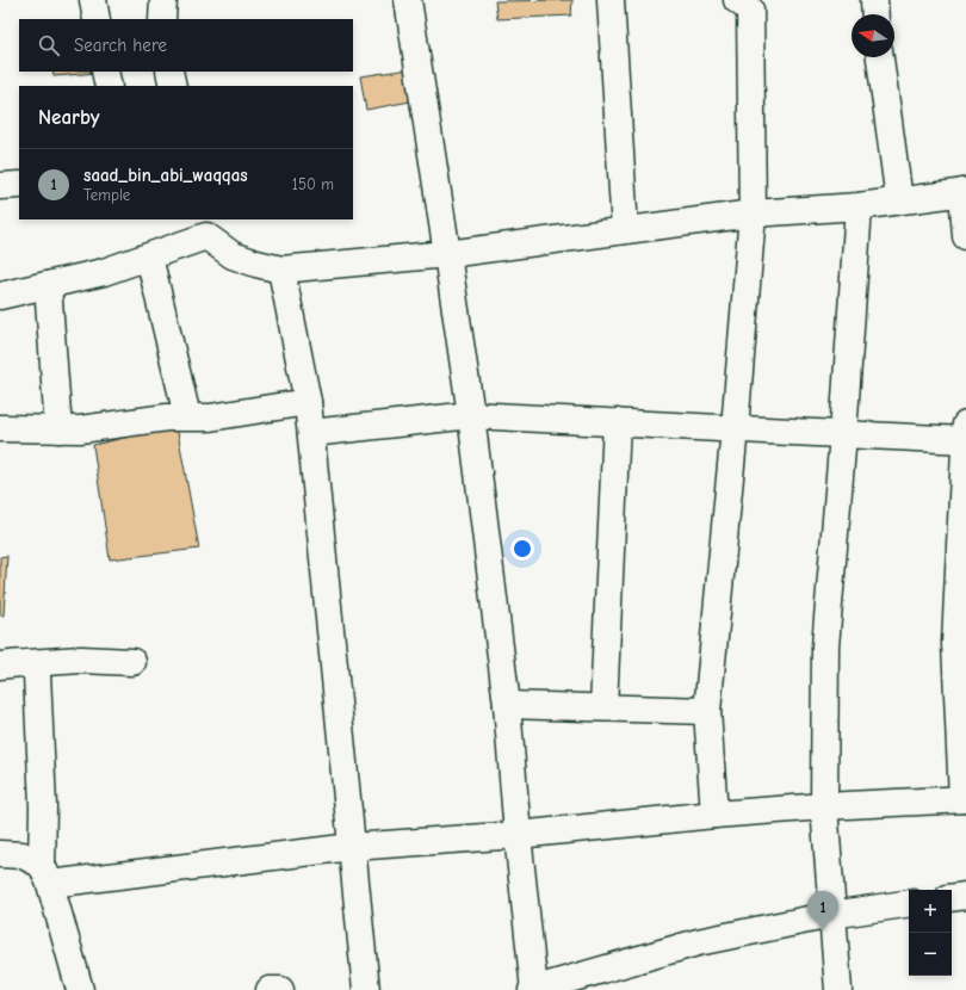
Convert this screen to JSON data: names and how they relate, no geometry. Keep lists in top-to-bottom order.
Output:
{
  "north": "left",
  "page": {
    "search": "Search here",
    "heading": "Nearby",
    "list": [
      {
        "mark": "1",
        "name": "saad_bin_abi_waqqas",
        "note": "Temple",
        "value": "150 m"
      }
    ],
    "map_buttons": ["+", "−"],
    "pins": "1"
  }
}
